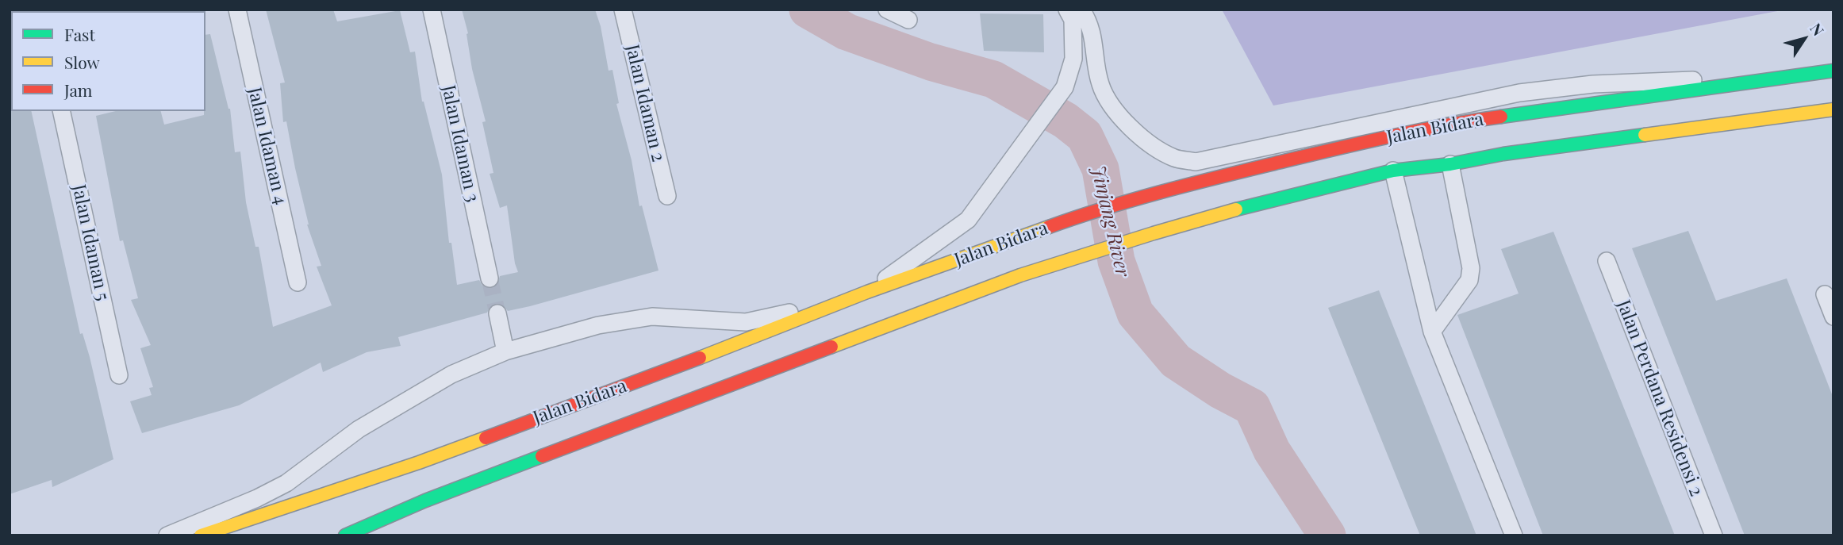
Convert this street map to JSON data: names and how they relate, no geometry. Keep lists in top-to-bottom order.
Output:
{
  "streets": {
    "main road": ["Jalan Bidara"],
    "street": [
      "Jalan Idaman 2",
      "Jalan Idaman 3",
      "Jalan Idaman 4",
      "Jalan Idaman 5",
      "Jalan Perdana Residensi 2"
    ]
  },
  "water": ["Jinjang River"],
  "legend": ["Fast", "Slow", "Jam"],
  "north": "top right"
}
